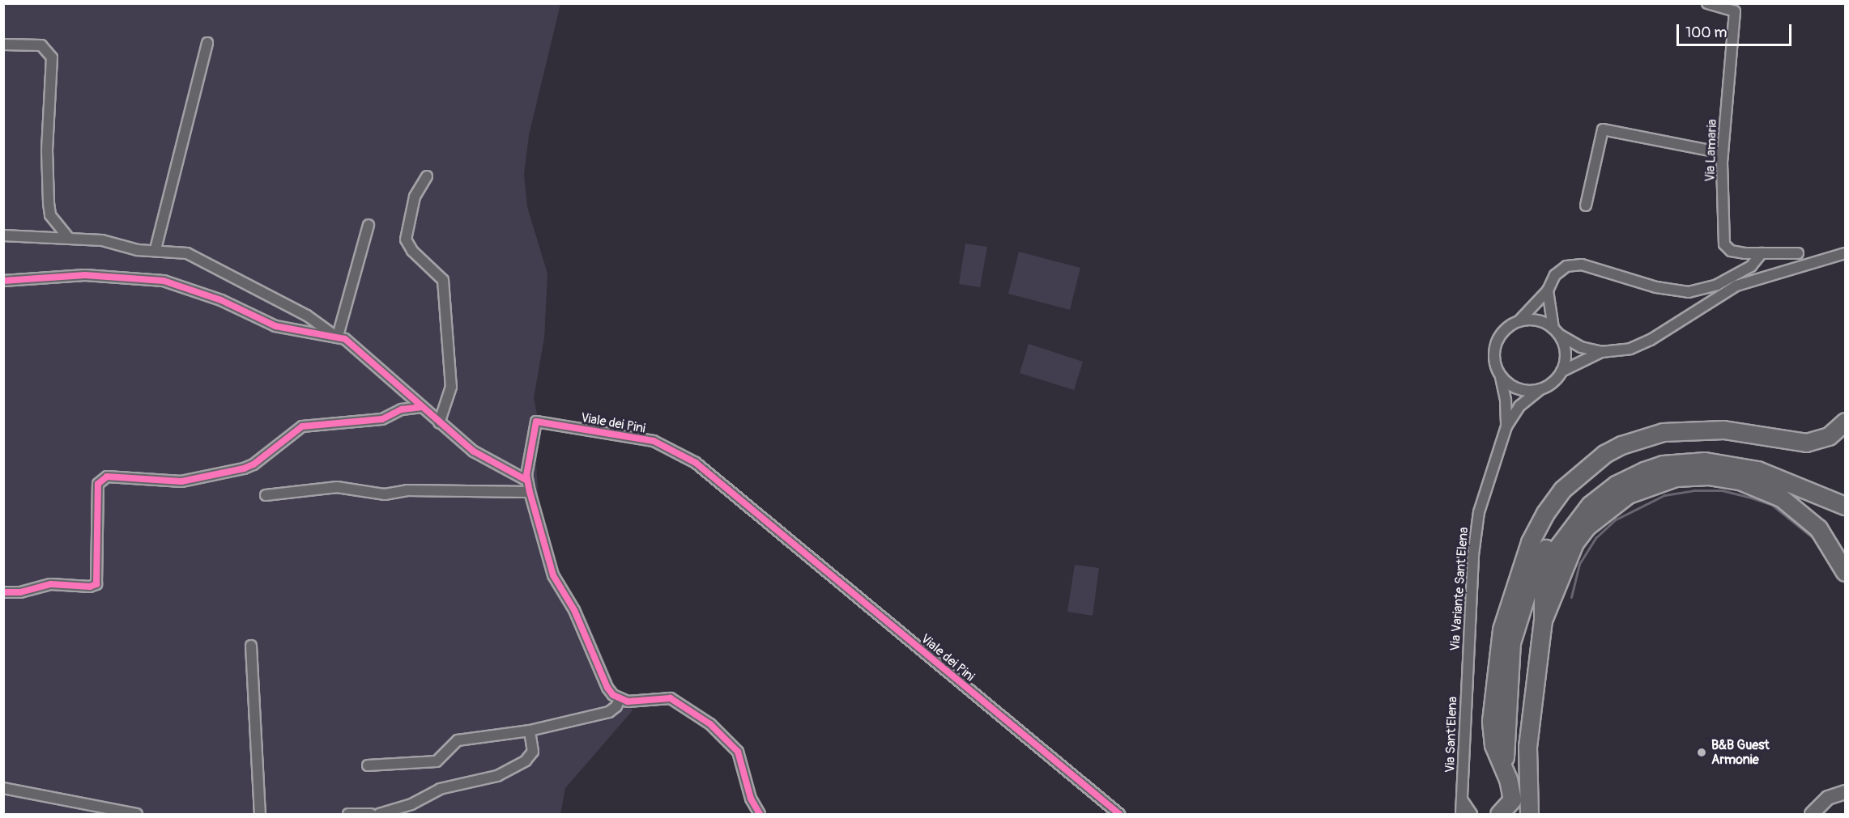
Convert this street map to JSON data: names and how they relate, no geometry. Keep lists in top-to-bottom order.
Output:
{
  "streets": {
    "street": [
      "Via Lamaria",
      "Viale dei Pini",
      "Via Variante Sant'Elena",
      "Via Sant'Elena"
    ]
  },
  "crossings": [
    ["Via Variante Sant'Elena", "Via Sant'Elena"]
  ],
  "places": ["B&B Guest Armonie"],
  "scale_bar": "100 m"
}
